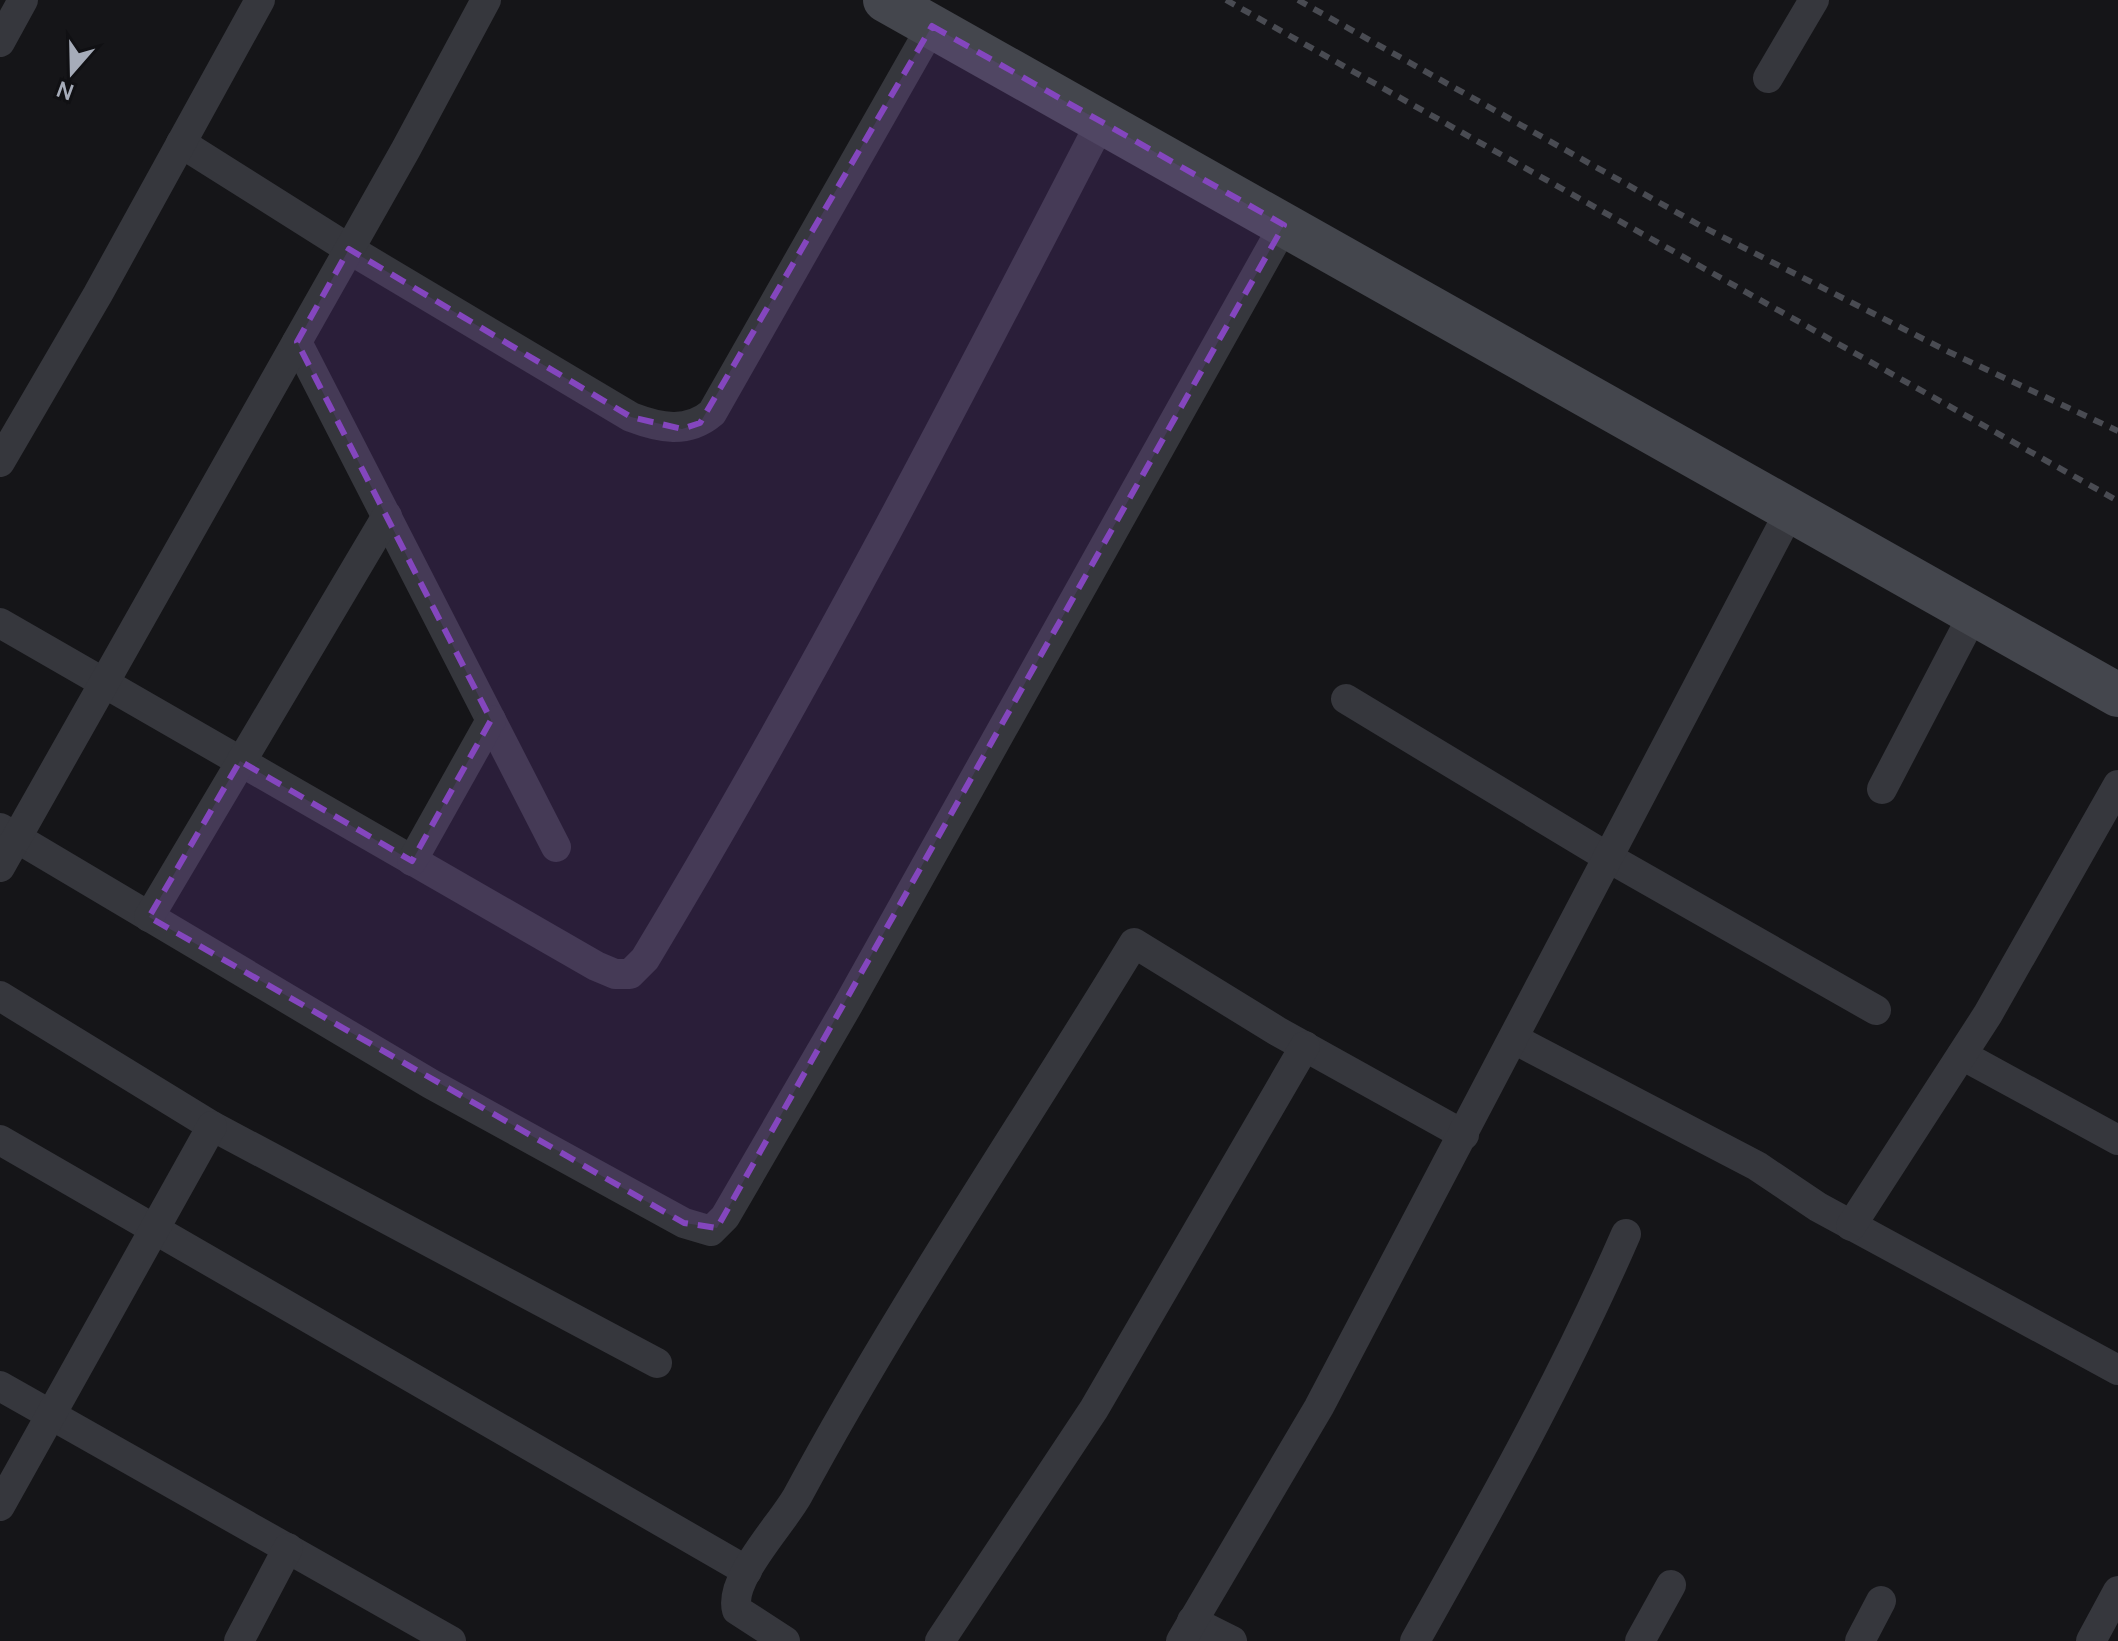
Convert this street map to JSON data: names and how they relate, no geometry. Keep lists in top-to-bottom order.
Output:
{
  "north": "bottom"
}
